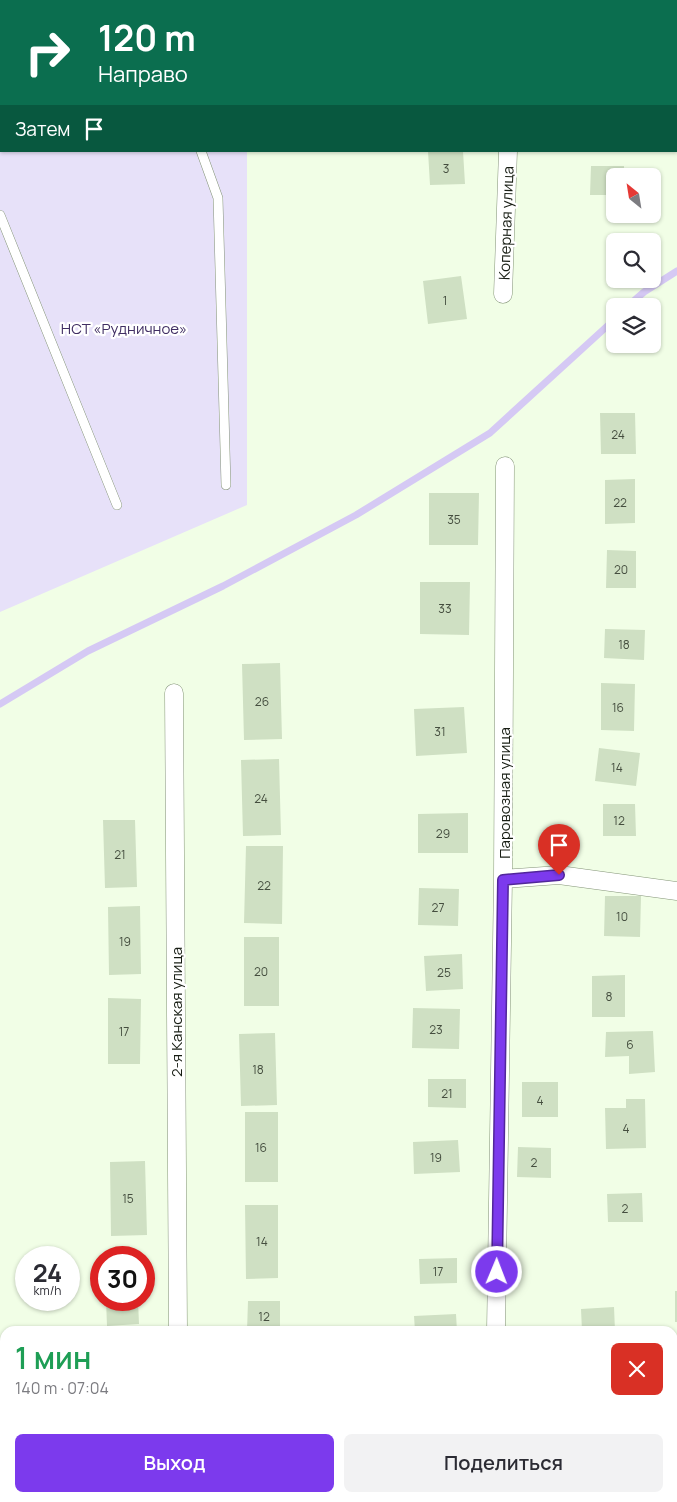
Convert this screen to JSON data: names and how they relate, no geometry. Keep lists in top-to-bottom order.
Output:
{
  "streets": {
    "street": ["Коперная улица", "Паровозная улица", "2-я Канская улица"]
  },
  "parks": ["НСТ «Рудничное»"],
  "house_numbers": [
    "3",
    "1",
    "24",
    "22",
    "35",
    "20",
    "33",
    "18",
    "26",
    "16",
    "31",
    "14",
    "24",
    "12",
    "29",
    "21",
    "22",
    "27",
    "10",
    "19",
    "20",
    "25",
    "8",
    "23",
    "17",
    "6",
    "18",
    "21",
    "4",
    "4",
    "16",
    "19",
    "2",
    "15",
    "2",
    "14",
    "17",
    "12"
  ],
  "north": "top left",
  "page": {
    "turn": ["120 m", "Направо"],
    "then": "Затем",
    "speed": "24 km/h",
    "limit": "30",
    "heading": ["1 мин", "140 m · 07:04"],
    "buttons": ["Выход", "Поделиться"]
  }
}
